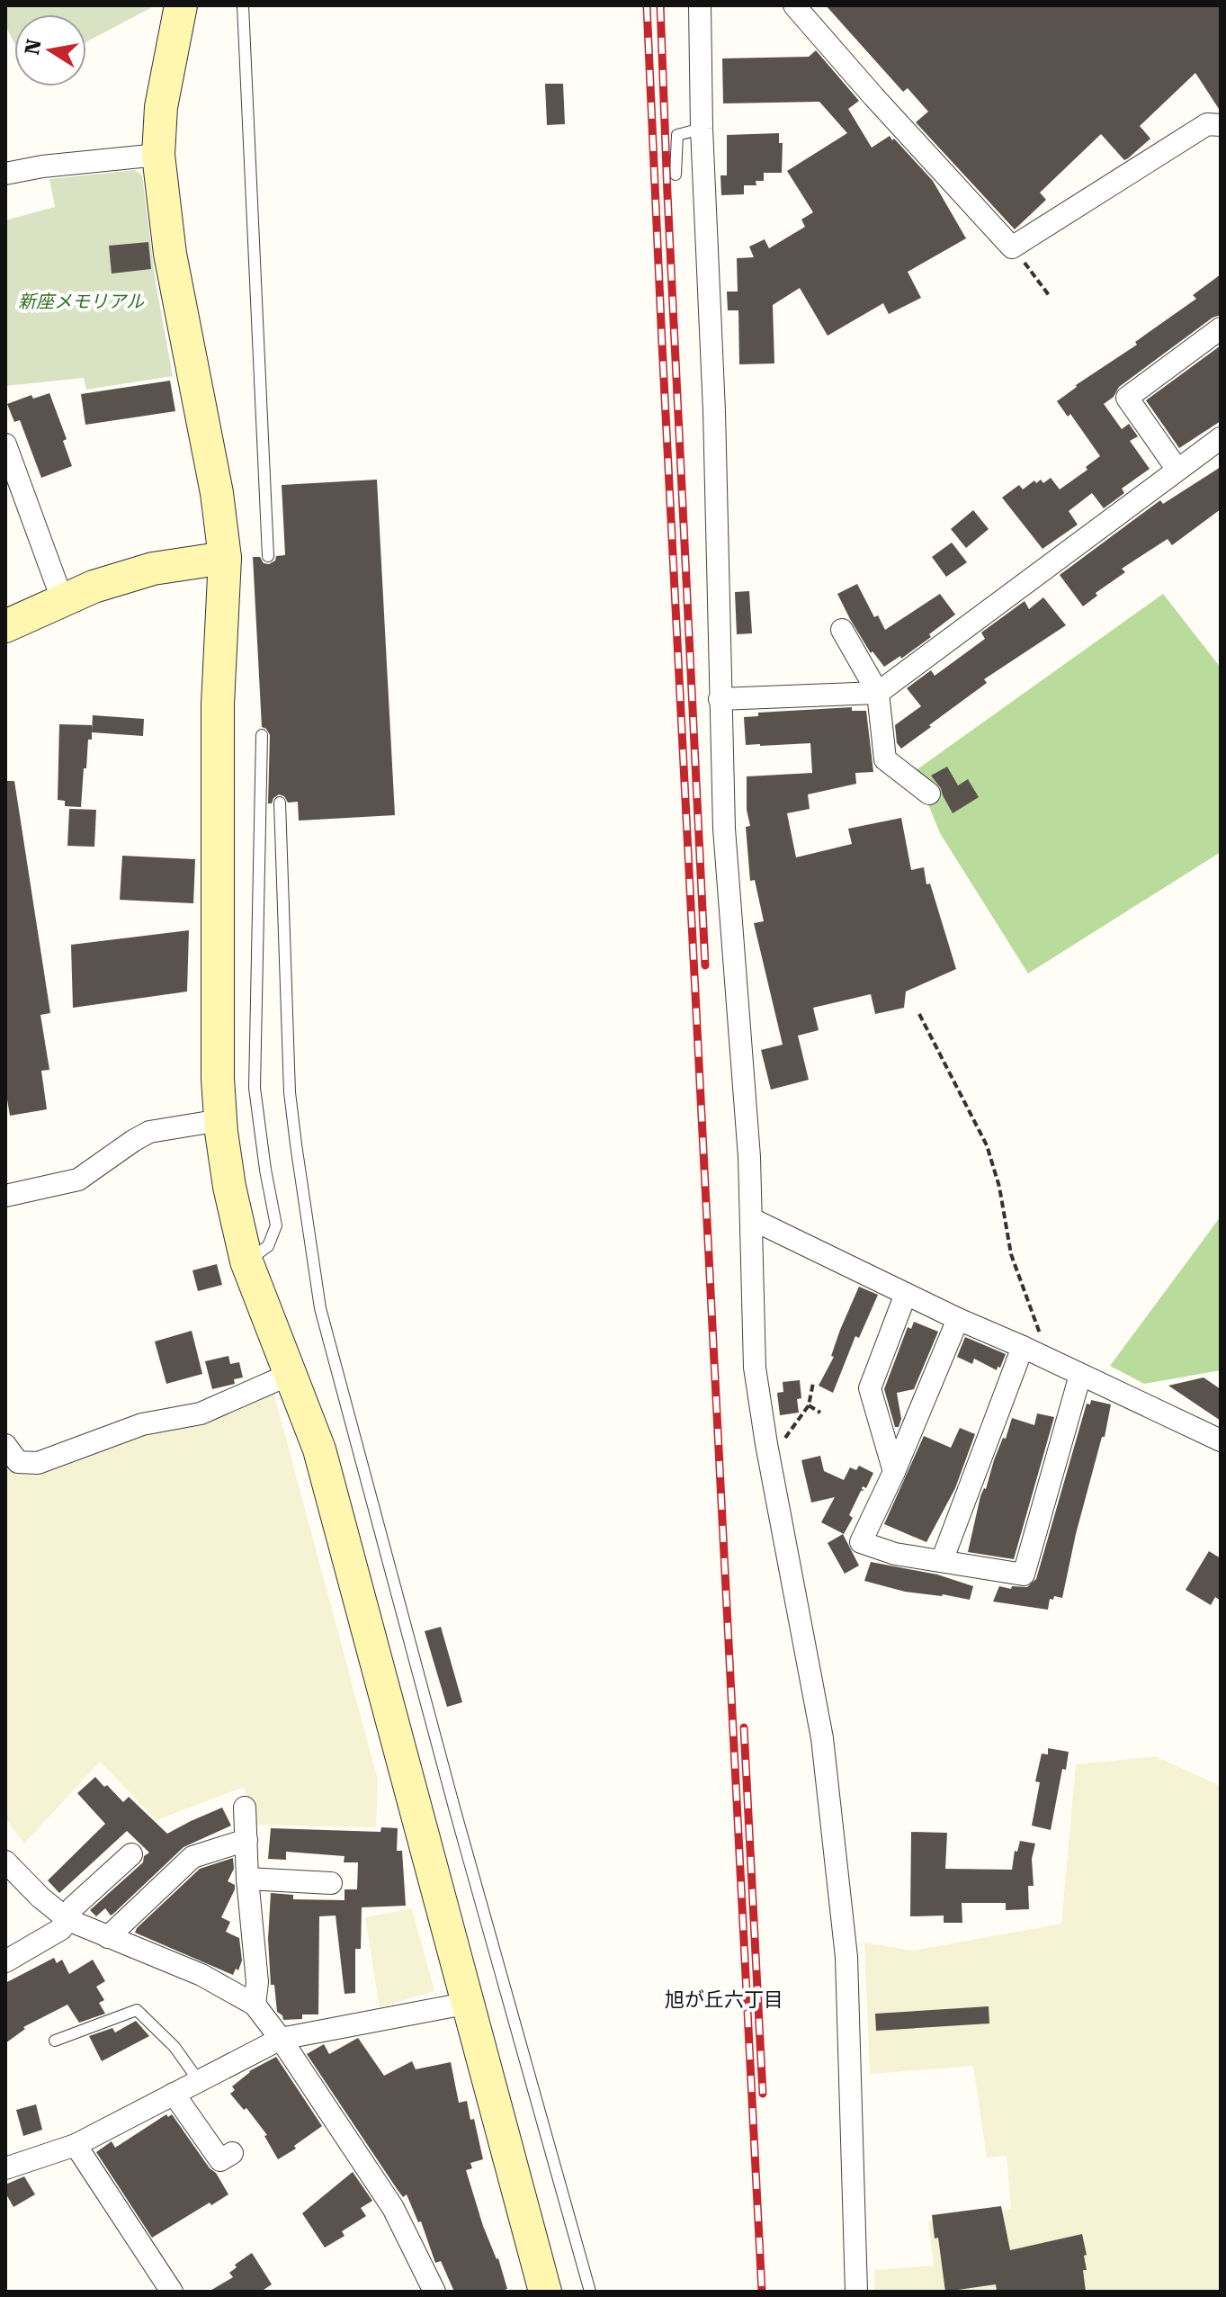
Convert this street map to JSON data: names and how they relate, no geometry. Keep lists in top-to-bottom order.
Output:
{
  "districts": ["旭が丘六丁目"],
  "parks": ["新座メモリアル"],
  "north": "left"
}
